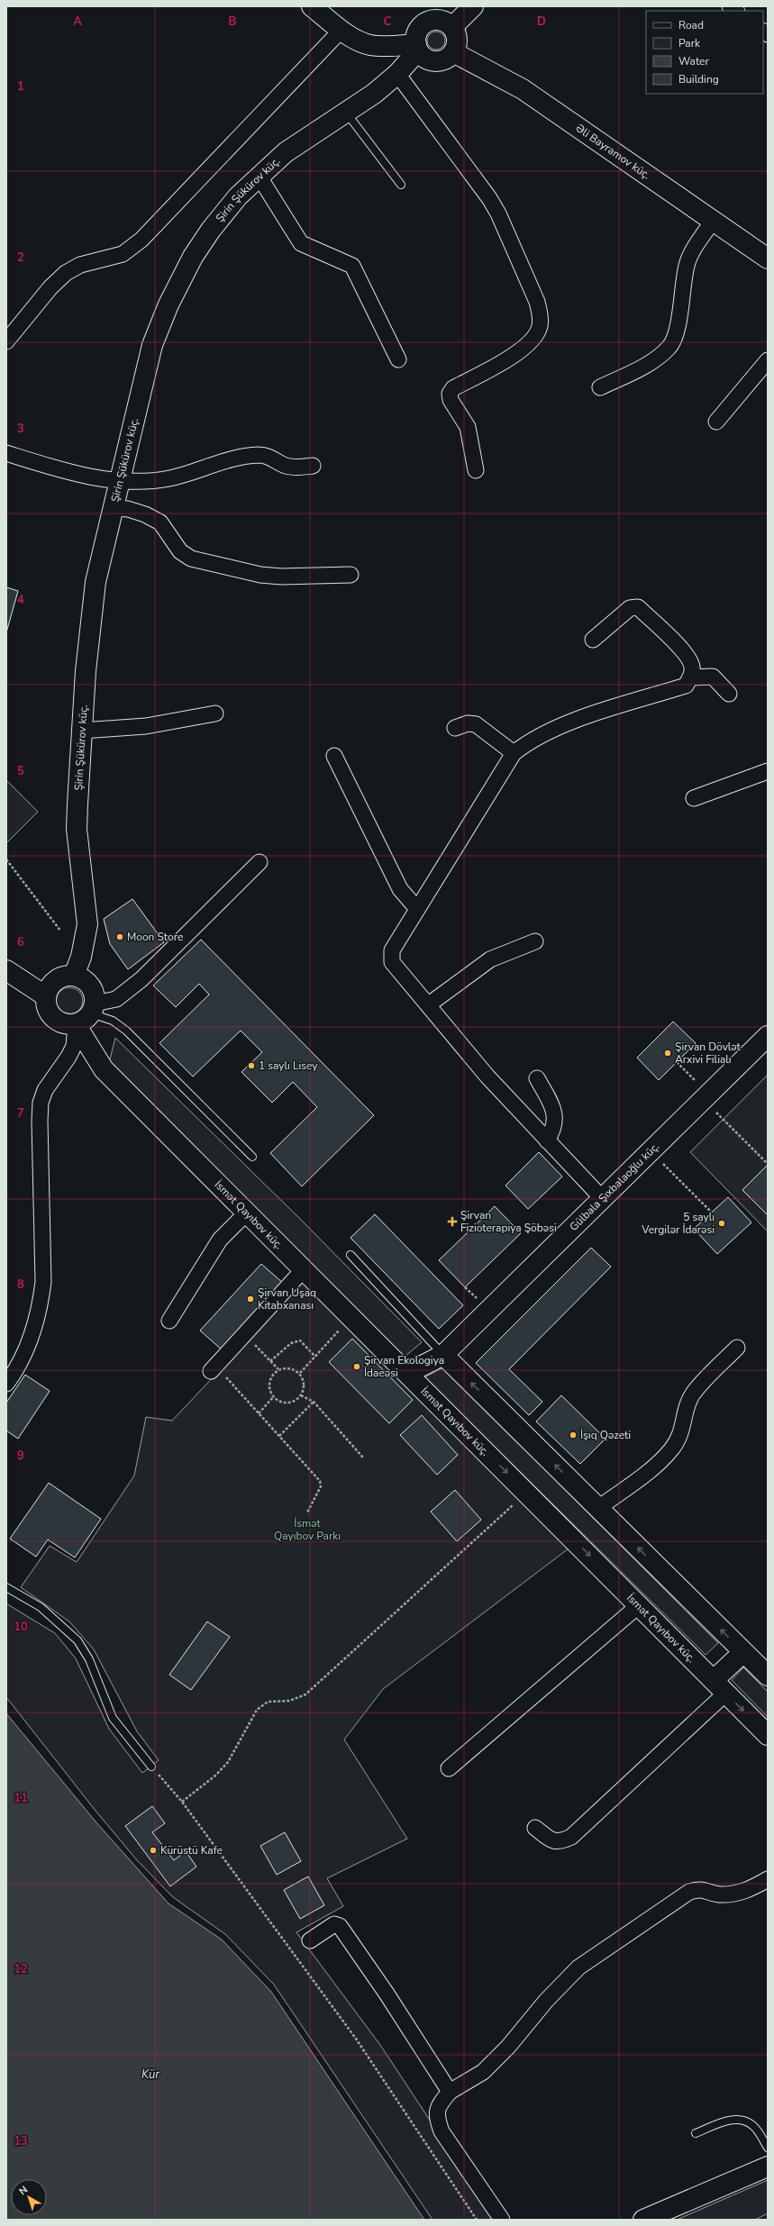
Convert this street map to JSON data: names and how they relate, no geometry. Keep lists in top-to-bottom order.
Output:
{
  "streets": {
    "street": [
      "Əli Bayramov küç.",
      "Şirin Şükürov küç.",
      "Gülbala Şıxbalaoğlu küç.",
      "İsmət Qayıbov küç."
    ]
  },
  "crossings": [
    ["Əli Bayramov küç.", "Şirin Şükürov küç."],
    ["Şirin Şükürov küç.", "İsmət Qayıbov küç."],
    ["Gülbala Şıxbalaoğlu küç.", "İsmət Qayıbov küç."]
  ],
  "water": ["Kür"],
  "parks": ["İsmət Qayıbov Parkı"],
  "places": {
    "other": [
      "Moon Store",
      "Şirvan Dövlət Arxivi Filialı",
      "1 saylı Lisey",
      "5 saylı Vergilər İdarəsi",
      "Şirvan Uşaq Kitabxanası",
      "Şirvan Ekologiya İdaeəsi",
      "İşıq Qəzeti",
      "Kürüstü Kafe"
    ],
    "health": ["Şirvan Fizioterapiya Şöbəsi"]
  },
  "legend": [
    "Road",
    "Park",
    "Water",
    "Building"
  ],
  "north": "top left",
  "grid": {
    "columns": [
      "A",
      "B",
      "C",
      "D"
    ],
    "rows": [
      "1",
      "2",
      "3",
      "4",
      "5",
      "6",
      "7",
      "8",
      "9",
      "10",
      "11",
      "12",
      "13"
    ]
  }
}
